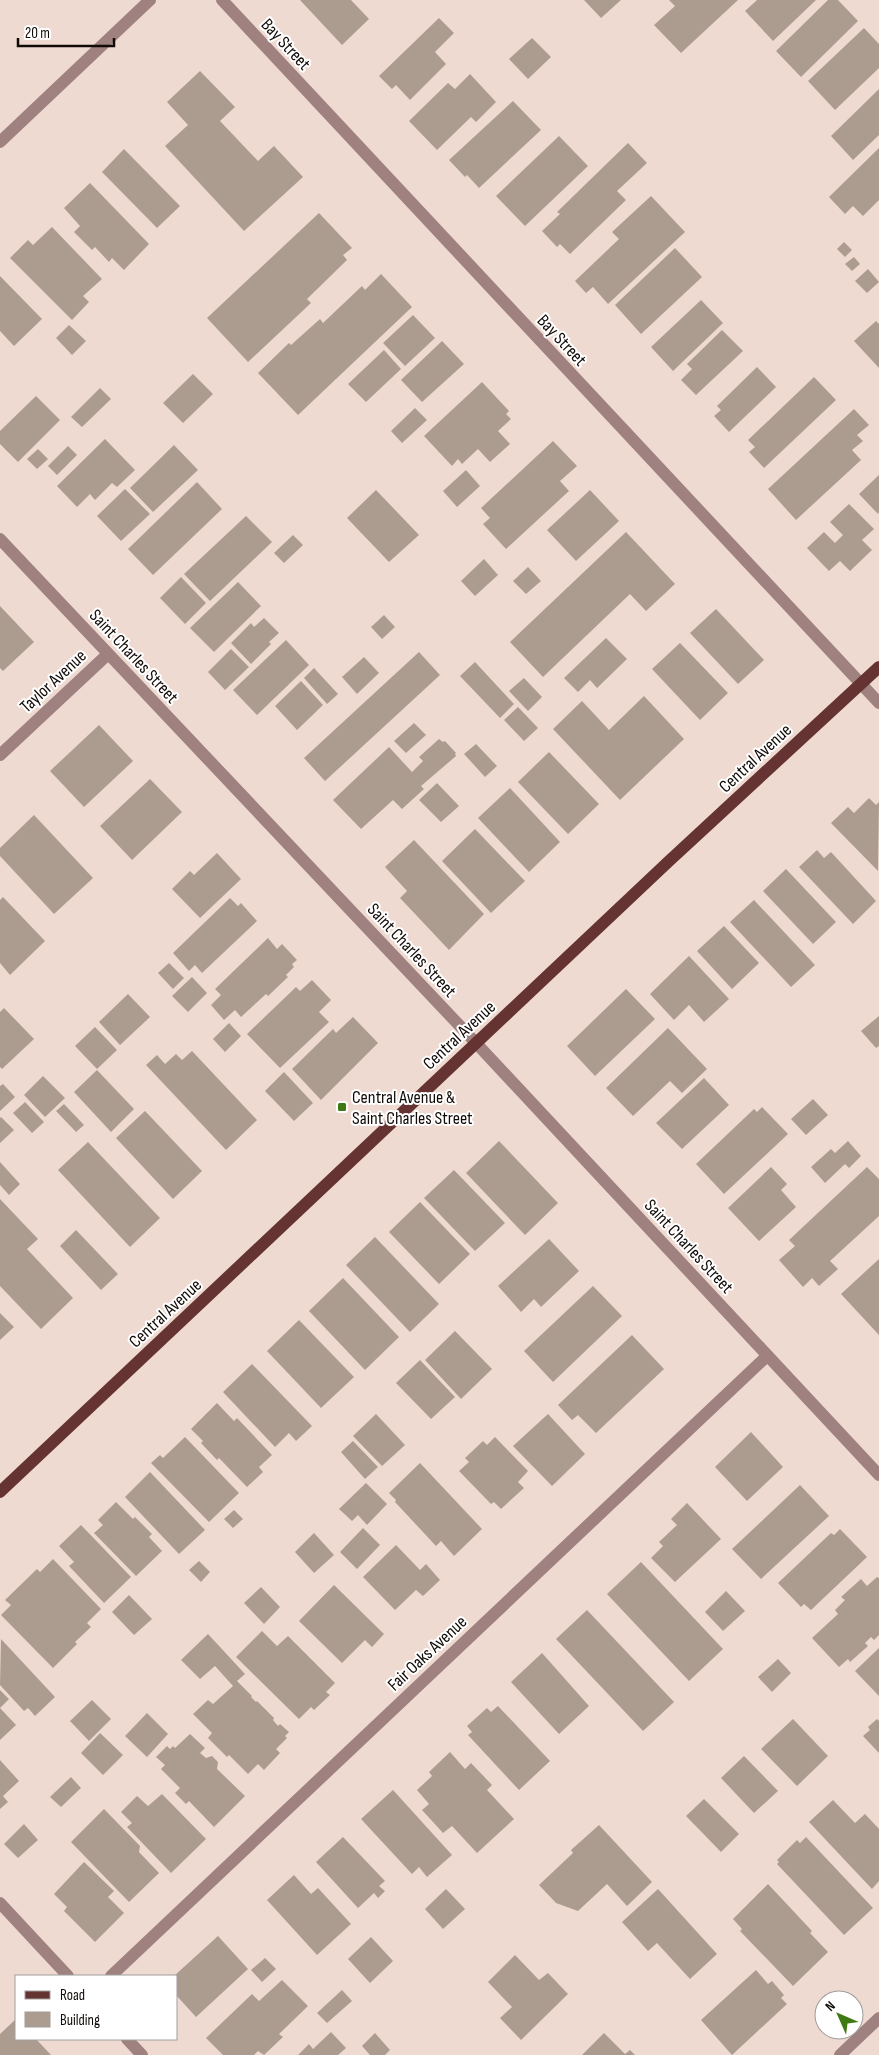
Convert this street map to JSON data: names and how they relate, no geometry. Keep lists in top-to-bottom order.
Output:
{
  "streets": {
    "main road": ["Central Avenue"],
    "street": [
      "Bay Street",
      "Saint Charles Street",
      "Taylor Avenue",
      "Fair Oaks Avenue"
    ]
  },
  "crossings": [
    ["Bay Street", "Central Avenue"],
    ["Saint Charles Street", "Taylor Avenue"],
    ["Saint Charles Street", "Central Avenue"],
    ["Saint Charles Street", "Fair Oaks Avenue"]
  ],
  "places": {
    "transit": ["Central Avenue & Saint Charles Street"]
  },
  "legend": ["Road", "Building"],
  "scale_bar": "20 m",
  "north": "top left"
}
